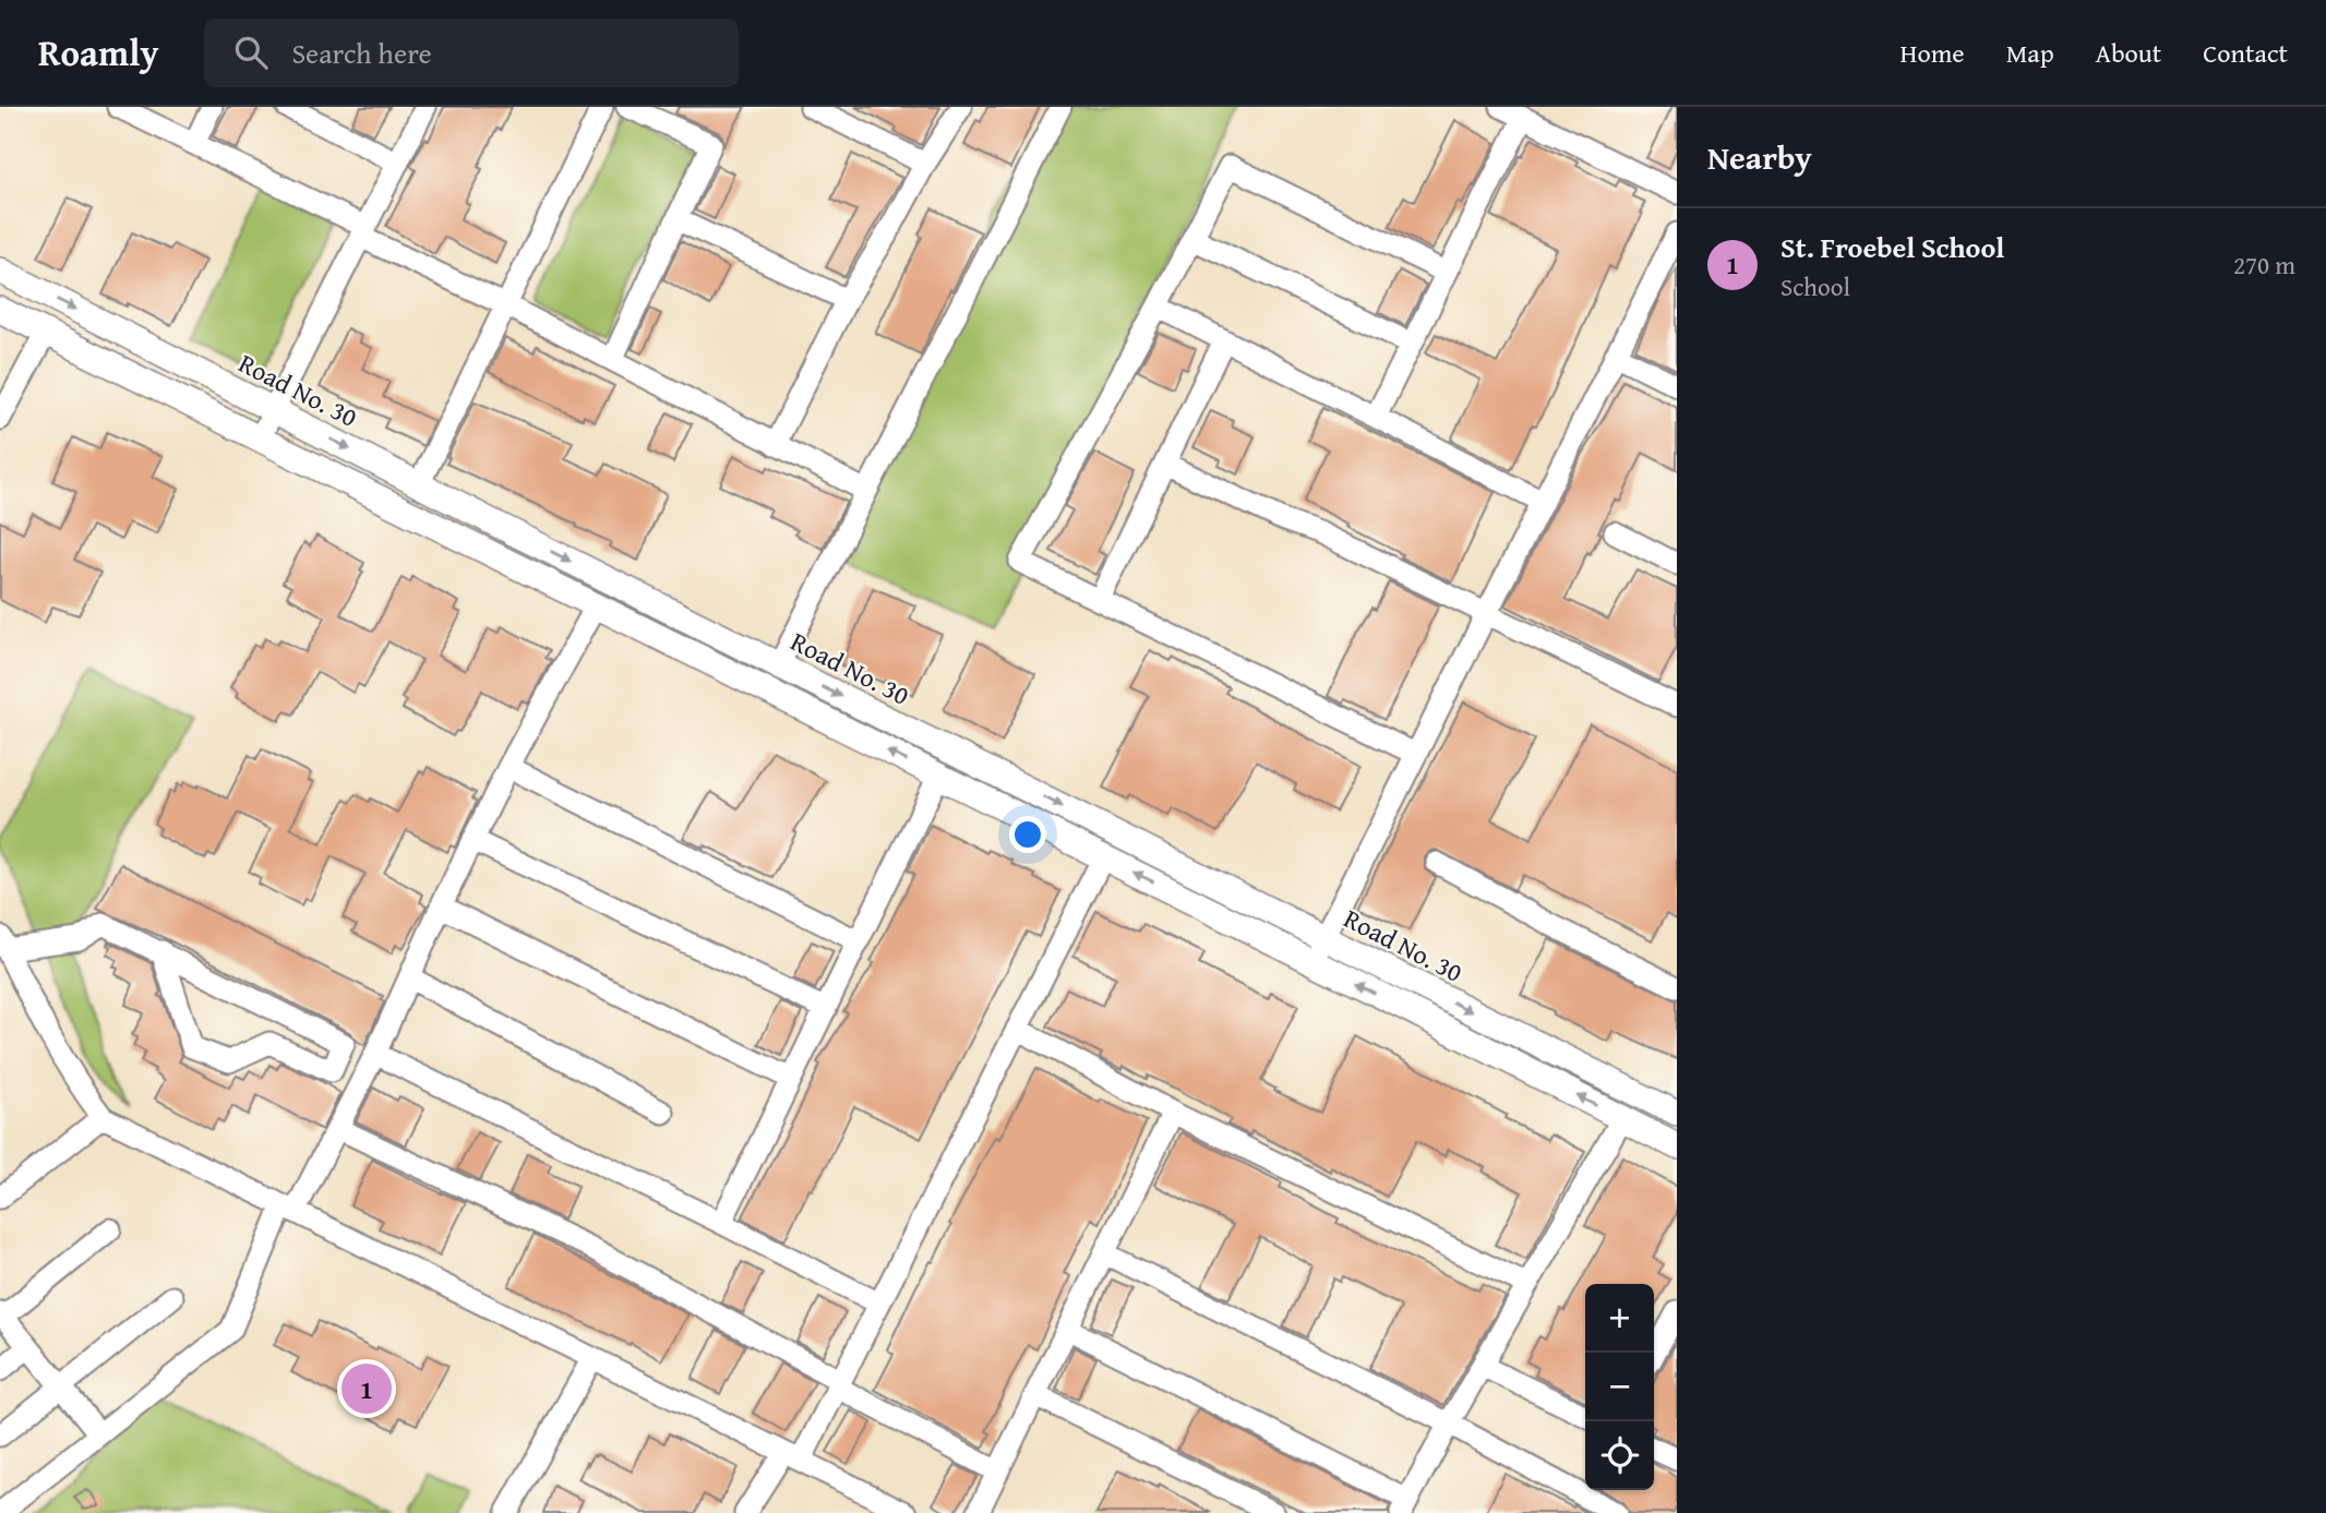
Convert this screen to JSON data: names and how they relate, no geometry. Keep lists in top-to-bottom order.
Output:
{
  "streets": {
    "street": ["Road No. 30"]
  },
  "page": {
    "header": "Roamly",
    "search": "Search here",
    "nav": [
      "Home",
      "Map",
      "About",
      "Contact"
    ],
    "heading": "Nearby",
    "list": [
      {
        "mark": "1",
        "name": "St. Froebel School",
        "note": "School",
        "value": "270 m"
      }
    ],
    "map_buttons": ["+", "−"],
    "pins": "1"
  }
}
